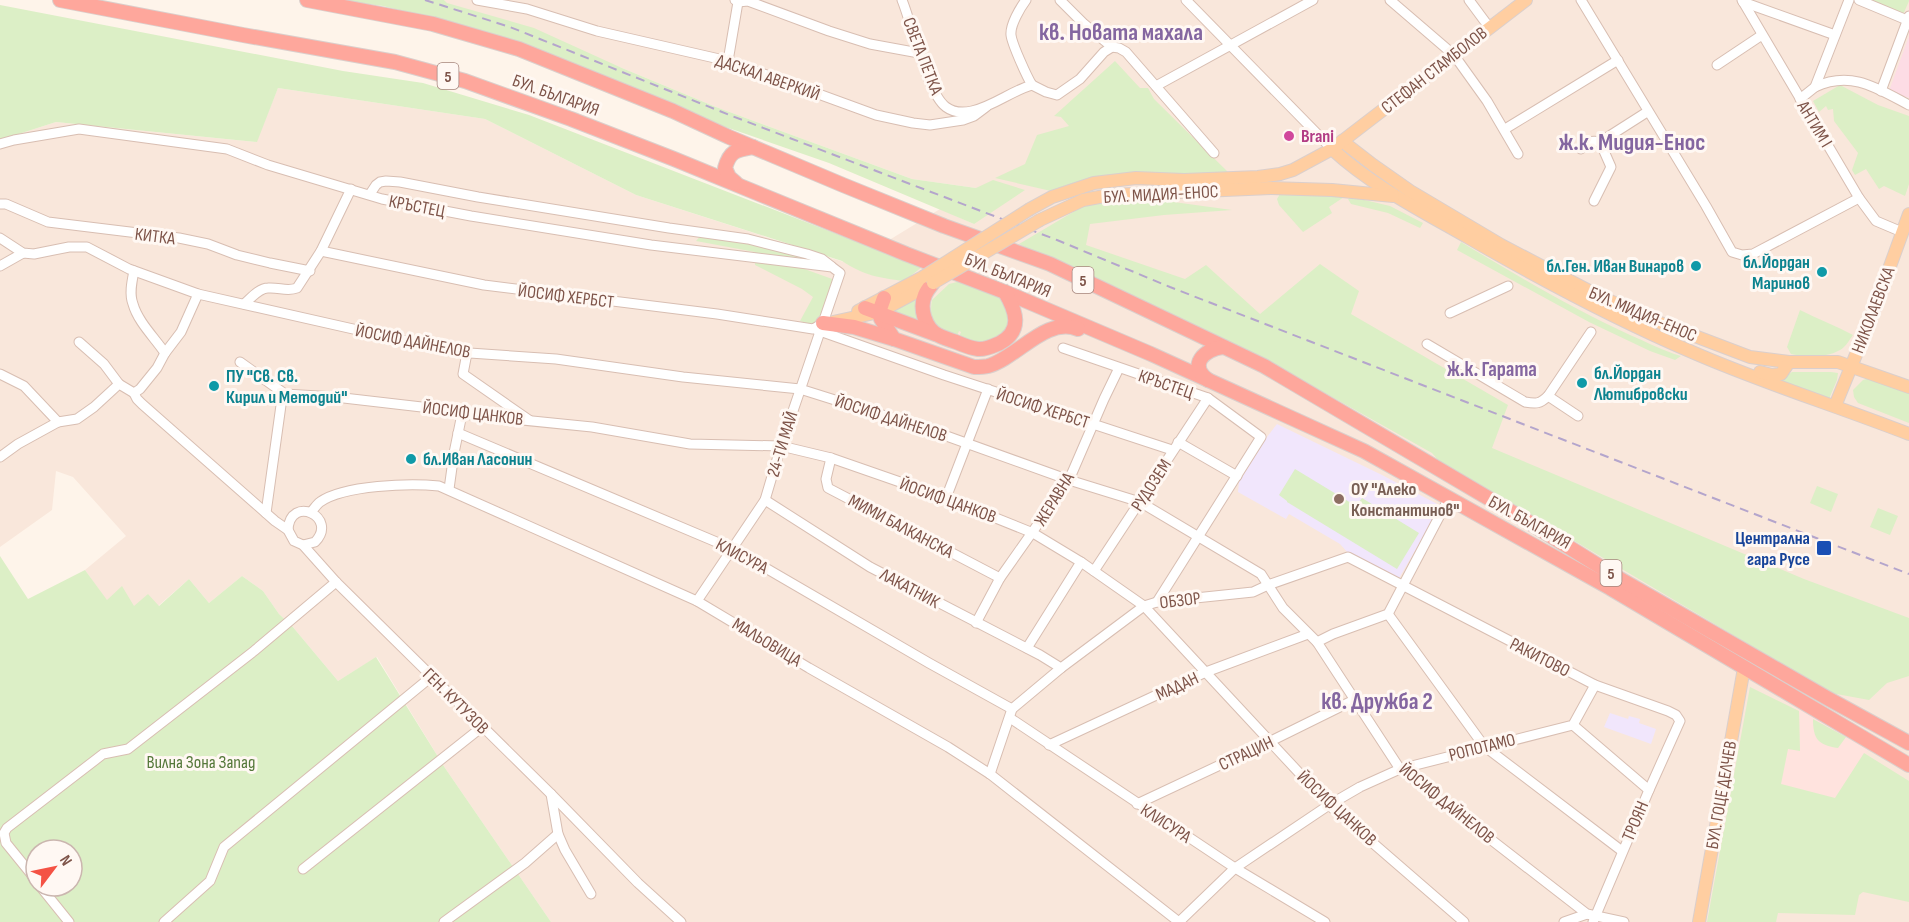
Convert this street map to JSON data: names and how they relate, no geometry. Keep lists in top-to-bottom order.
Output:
{
  "streets": {
    "highway": ["5", "БУЛ. БЪЛГАРИЯ"],
    "main road": [
      "СТЕФАН СТАМБОЛОВ",
      "БУЛ. МИДИЯ-ЕНОС",
      "НИКОЛАЕВСКА",
      "БУЛ. ГОЦЕ ДЕЛЧЕВ"
    ],
    "street": [
      "СВЕТА ПЕТКА",
      "ДАСКАЛ АВЕРКИЙ",
      "АНТИМ I",
      "КРЪСТЕЦ",
      "КИТКА",
      "ЙОСИФ ХЕРБСТ",
      "ЙОСИФ ДАЙНЕЛОВ",
      "ЙОСИФ ЦАНКОВ",
      "24-ТИ МАЙ",
      "РУДОЗЕМ",
      "ЖЕРАВНА",
      "МИМИ БАЛКАНСКА",
      "КЛИСУРА",
      "ЛАКАТНИК",
      "ОБЗОР",
      "МАЛЬОВИЦА",
      "РАКИТОВО",
      "МАДАН",
      "ГЕН. КУТУЗОВ",
      "РОПОТАМО",
      "СТРАЦИН",
      "ТРОЯН"
    ]
  },
  "crossings": [
    ["СВЕТА ПЕТКА", "ДАСКАЛ АВЕРКИЙ"],
    ["СТЕФАН СТАМБОЛОВ", "БУЛ. МИДИЯ-ЕНОС"],
    ["БУЛ. БЪЛГАРИЯ", "БУЛ. ГОЦЕ ДЕЛЧЕВ"],
    ["АНТИМ I", "НИКОЛАЕВСКА"],
    ["БУЛ. МИДИЯ-ЕНОС", "ЙОСИФ ХЕРБСТ"],
    ["БУЛ. МИДИЯ-ЕНОС", "НИКОЛАЕВСКА"],
    ["БУЛ. МИДИЯ-ЕНОС", "24-ТИ МАЙ"],
    ["КРЪСТЕЦ", "24-ТИ МАЙ"],
    ["КРЪСТЕЦ", "РУДОЗЕМ"],
    ["КРЪСТЕЦ", "ЖЕРАВНА"],
    ["ЙОСИФ ХЕРБСТ", "24-ТИ МАЙ"],
    ["ЙОСИФ ХЕРБСТ", "РУДОЗЕМ"],
    ["ЙОСИФ ХЕРБСТ", "ЖЕРАВНА"],
    ["ЙОСИФ ДАЙНЕЛОВ", "24-ТИ МАЙ"],
    ["ЙОСИФ ДАЙНЕЛОВ", "РУДОЗЕМ"],
    ["ЙОСИФ ДАЙНЕЛОВ", "ЖЕРАВНА"],
    ["ЙОСИФ ДАЙНЕЛОВ", "ОБЗОР"],
    ["ЙОСИФ ДАЙНЕЛОВ", "МАДАН"],
    ["ЙОСИФ ДАЙНЕЛОВ", "РОПОТАМО"],
    ["ЙОСИФ ДАЙНЕЛОВ", "СТРАЦИН"],
    ["ЙОСИФ ДАЙНЕЛОВ", "ТРОЯН"],
    ["ЙОСИФ ЦАНКОВ", "24-ТИ МАЙ"],
    ["ЙОСИФ ЦАНКОВ", "РУДОЗЕМ"],
    ["ЙОСИФ ЦАНКОВ", "ЖЕРАВНА"],
    ["ЙОСИФ ЦАНКОВ", "МИМИ БАЛКАНСКА"],
    ["ЙОСИФ ЦАНКОВ", "ОБЗОР"],
    ["ЙОСИФ ЦАНКОВ", "МАДАН"],
    ["ЙОСИФ ЦАНКОВ", "РОПОТАМО"],
    ["ЙОСИФ ЦАНКОВ", "СТРАЦИН"],
    ["24-ТИ МАЙ", "КЛИСУРА"],
    ["24-ТИ МАЙ", "ЛАКАТНИК"],
    ["24-ТИ МАЙ", "МАЛЬОВИЦА"],
    ["ЖЕРАВНА", "МИМИ БАЛКАНСКА"],
    ["ЖЕРАВНА", "ЛАКАТНИК"],
    ["КЛИСУРА", "ОБЗОР"],
    ["КЛИСУРА", "МАДАН"],
    ["КЛИСУРА", "РОПОТАМО"],
    ["КЛИСУРА", "СТРАЦИН"],
    ["ЛАКАТНИК", "ОБЗОР"],
    ["ОБЗОР", "МАЛЬОВИЦА"],
    ["ОБЗОР", "РАКИТОВО"],
    ["МАЛЬОВИЦА", "ГЕН. КУТУЗОВ"],
    ["МАЛЬОВИЦА", "РОПОТАМО"],
    ["РАКИТОВО", "ТРОЯН"]
  ],
  "districts": [
    "кв. Новата махала",
    "ж.к. Мидия-Енос",
    "ж.к. Гарата",
    "кв. Дружба 2"
  ],
  "parks": ["Вилна Зона Запад"],
  "places": {
    "other": [
      "Brani",
      "бл.Ген. Иван Винаров",
      "бл.Йордан Маринов",
      "бл.Йордан Лютибровски",
      "ПУ \"Св. Св. Кирил и Методий\"",
      "бл.Иван Ласонин",
      "ОУ \"Алеко Константинов\""
    ],
    "transit": ["Централна гара Русе"]
  },
  "north": "top right"
}
